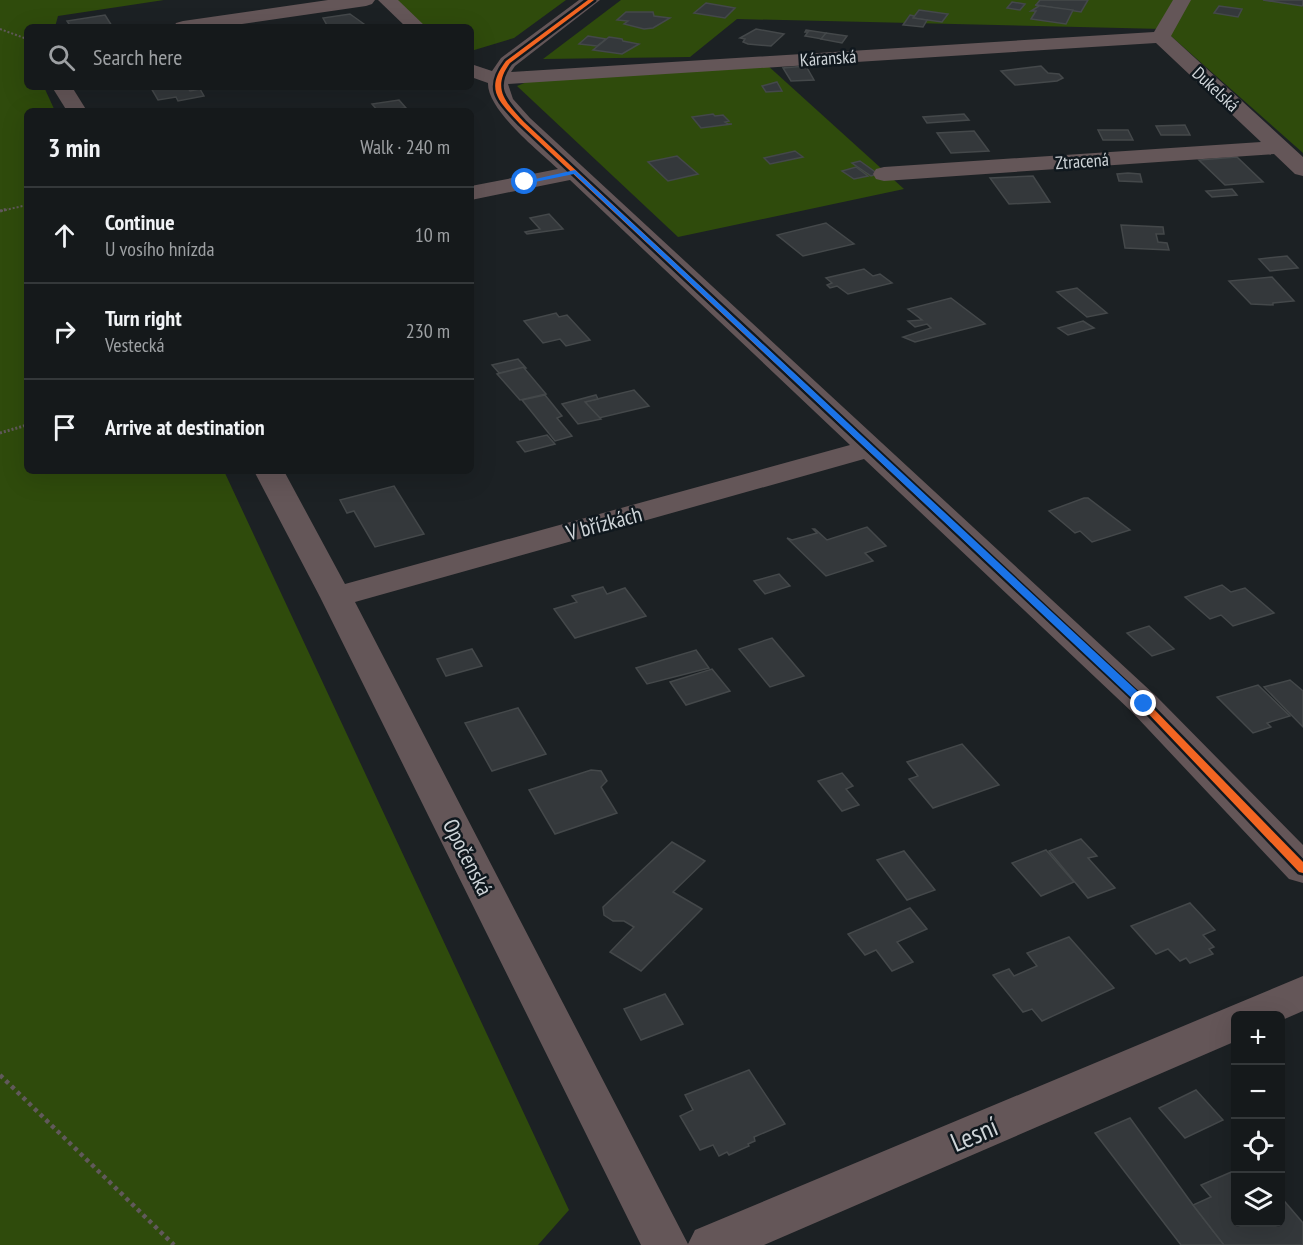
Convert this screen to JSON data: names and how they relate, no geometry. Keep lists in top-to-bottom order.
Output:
{
  "streets": {
    "street": [
      "Káranská",
      "Dukelská",
      "Ztracená",
      "V břízkách",
      "Opočenská",
      "Lesní"
    ]
  },
  "crossings": [
    ["Káranská", "Dukelská"],
    ["Dukelská", "Ztracená"],
    ["V břízkách", "Opočenská"]
  ],
  "page": {
    "search": "Search here",
    "heading": ["3 min", "Walk · 240 m"],
    "list": [
      ["Continue", "U vosího hnízda", "10 m"],
      ["Turn right", "Vestecká", "230 m"],
      "Arrive at destination"
    ],
    "map_buttons": ["+", "−"]
  }
}
